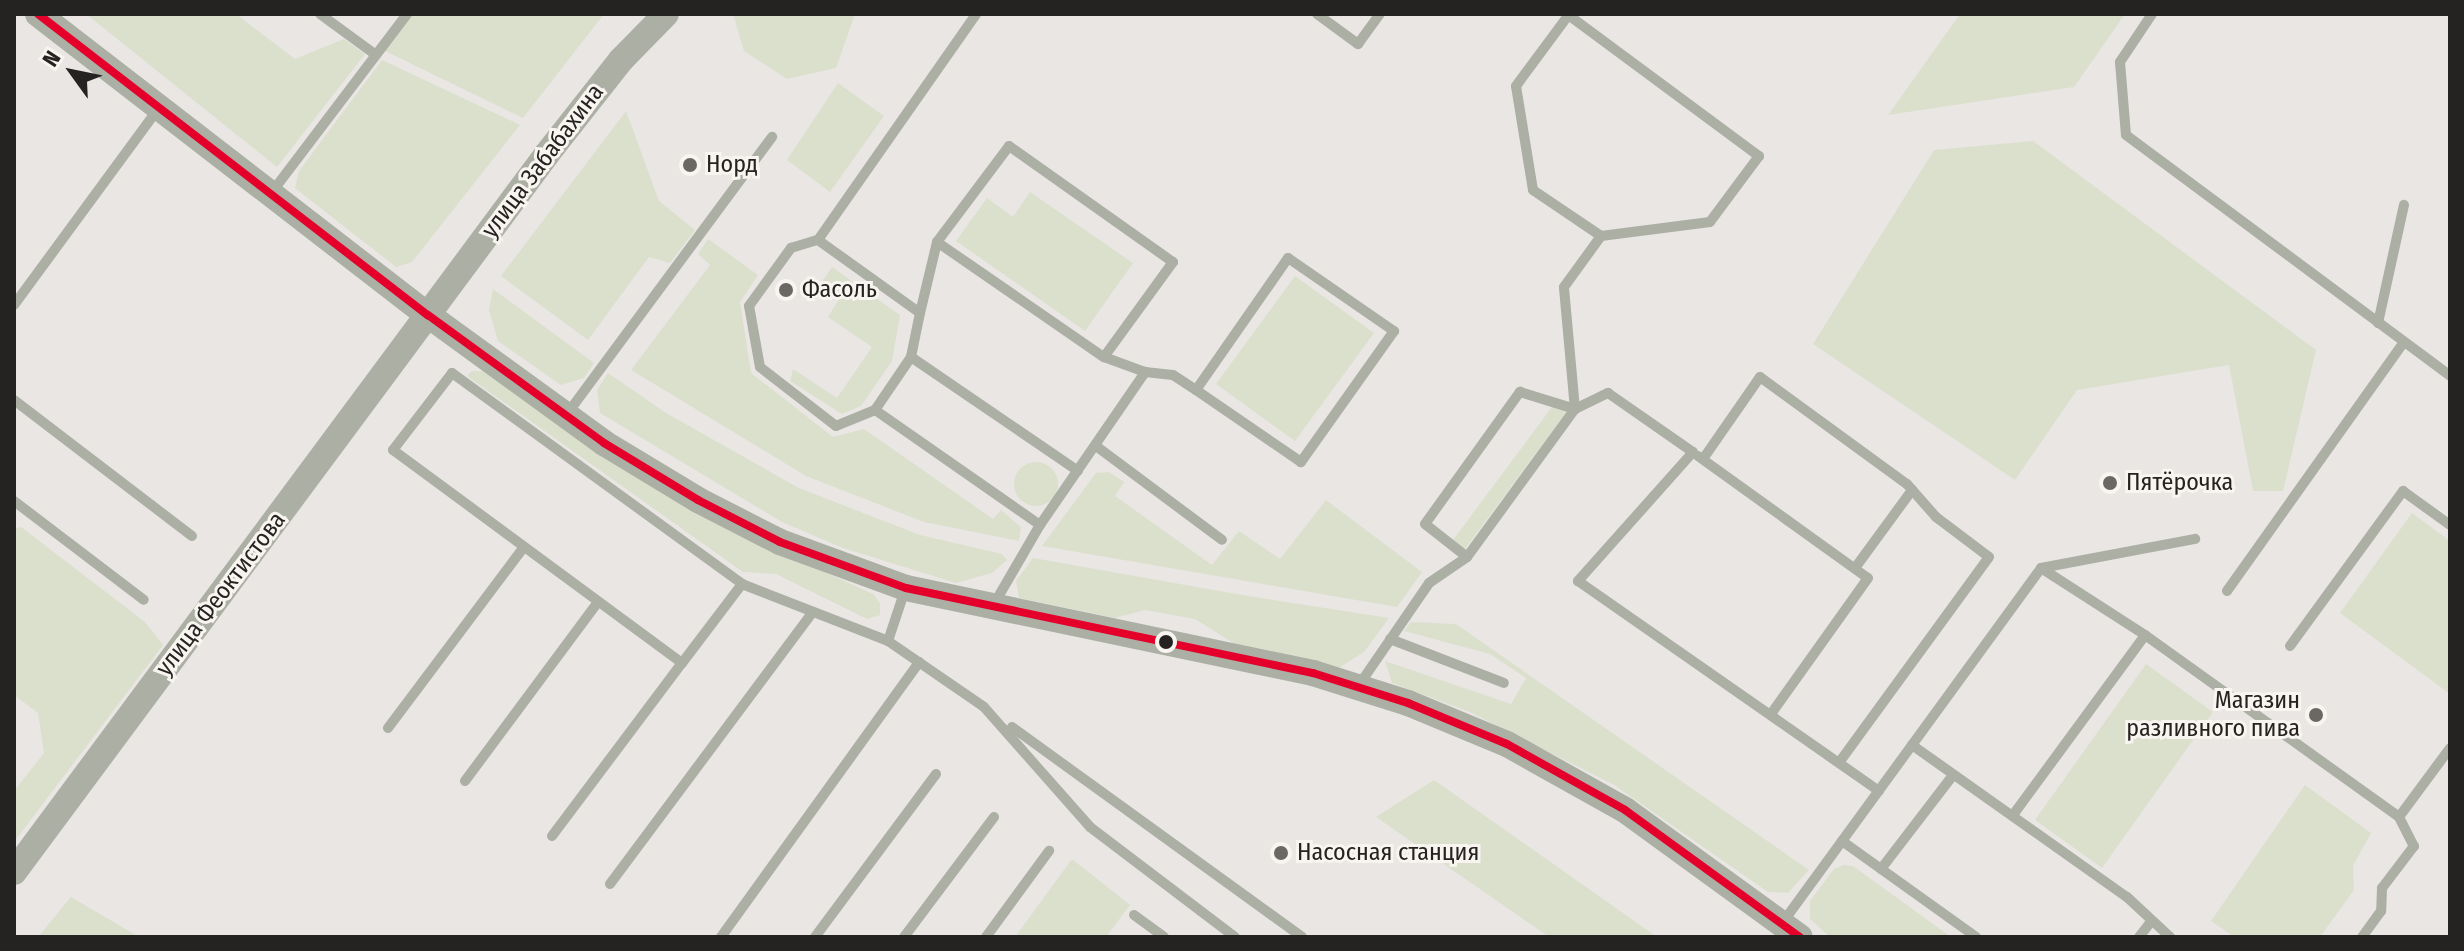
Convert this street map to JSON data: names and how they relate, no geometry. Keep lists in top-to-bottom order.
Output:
{
  "streets": {
    "street": ["улица Забабахина", "улица Феоктистова"]
  },
  "crossings": [
    ["улица Забабахина", "улица Феоктистова"]
  ],
  "places": [
    "Норд",
    "Фасоль",
    "Пятёрочка",
    "Магазин разливного пива",
    "Насосная станция"
  ],
  "north": "top left"
}
